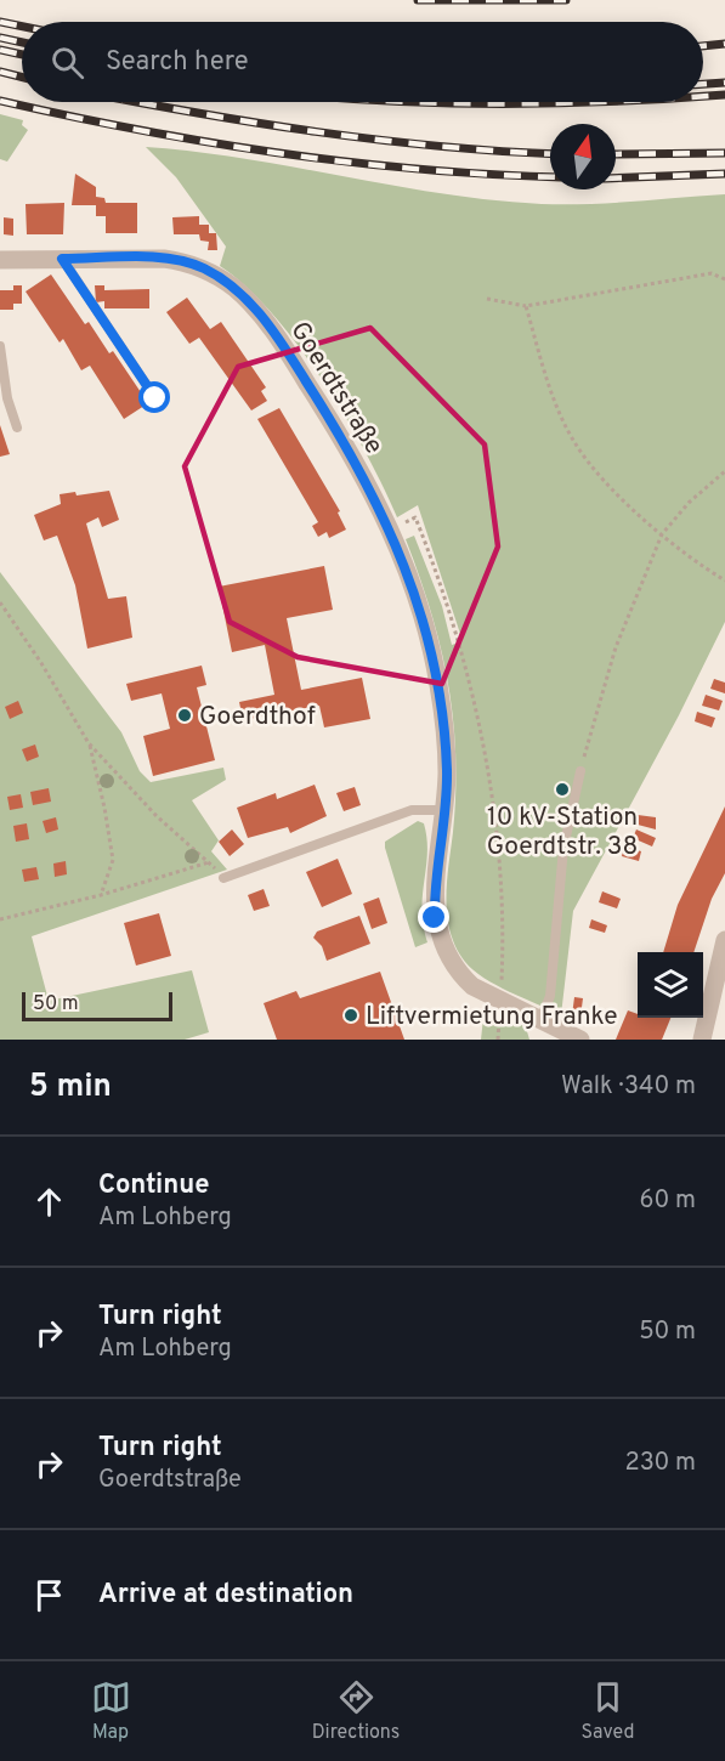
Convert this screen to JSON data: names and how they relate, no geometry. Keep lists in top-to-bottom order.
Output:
{
  "streets": {
    "street": ["Goerdtstraße"]
  },
  "places": ["Goerdthof", "10 kV-Station Goerdtstr. 38", "Liftvermietung Franke"],
  "scale_bar": "50 m",
  "north": "top",
  "page": {
    "search": "Search here",
    "scale": "50 m",
    "heading": ["5 min", "Walk · 340 m"],
    "list": [
      ["Continue", "Am Lohberg", "60 m"],
      ["Turn right", "Am Lohberg", "50 m"],
      ["Turn right", "Goerdtstraße", "230 m"],
      "Arrive at destination"
    ],
    "nav": ["Map", "Directions", "Saved"]
  }
}
